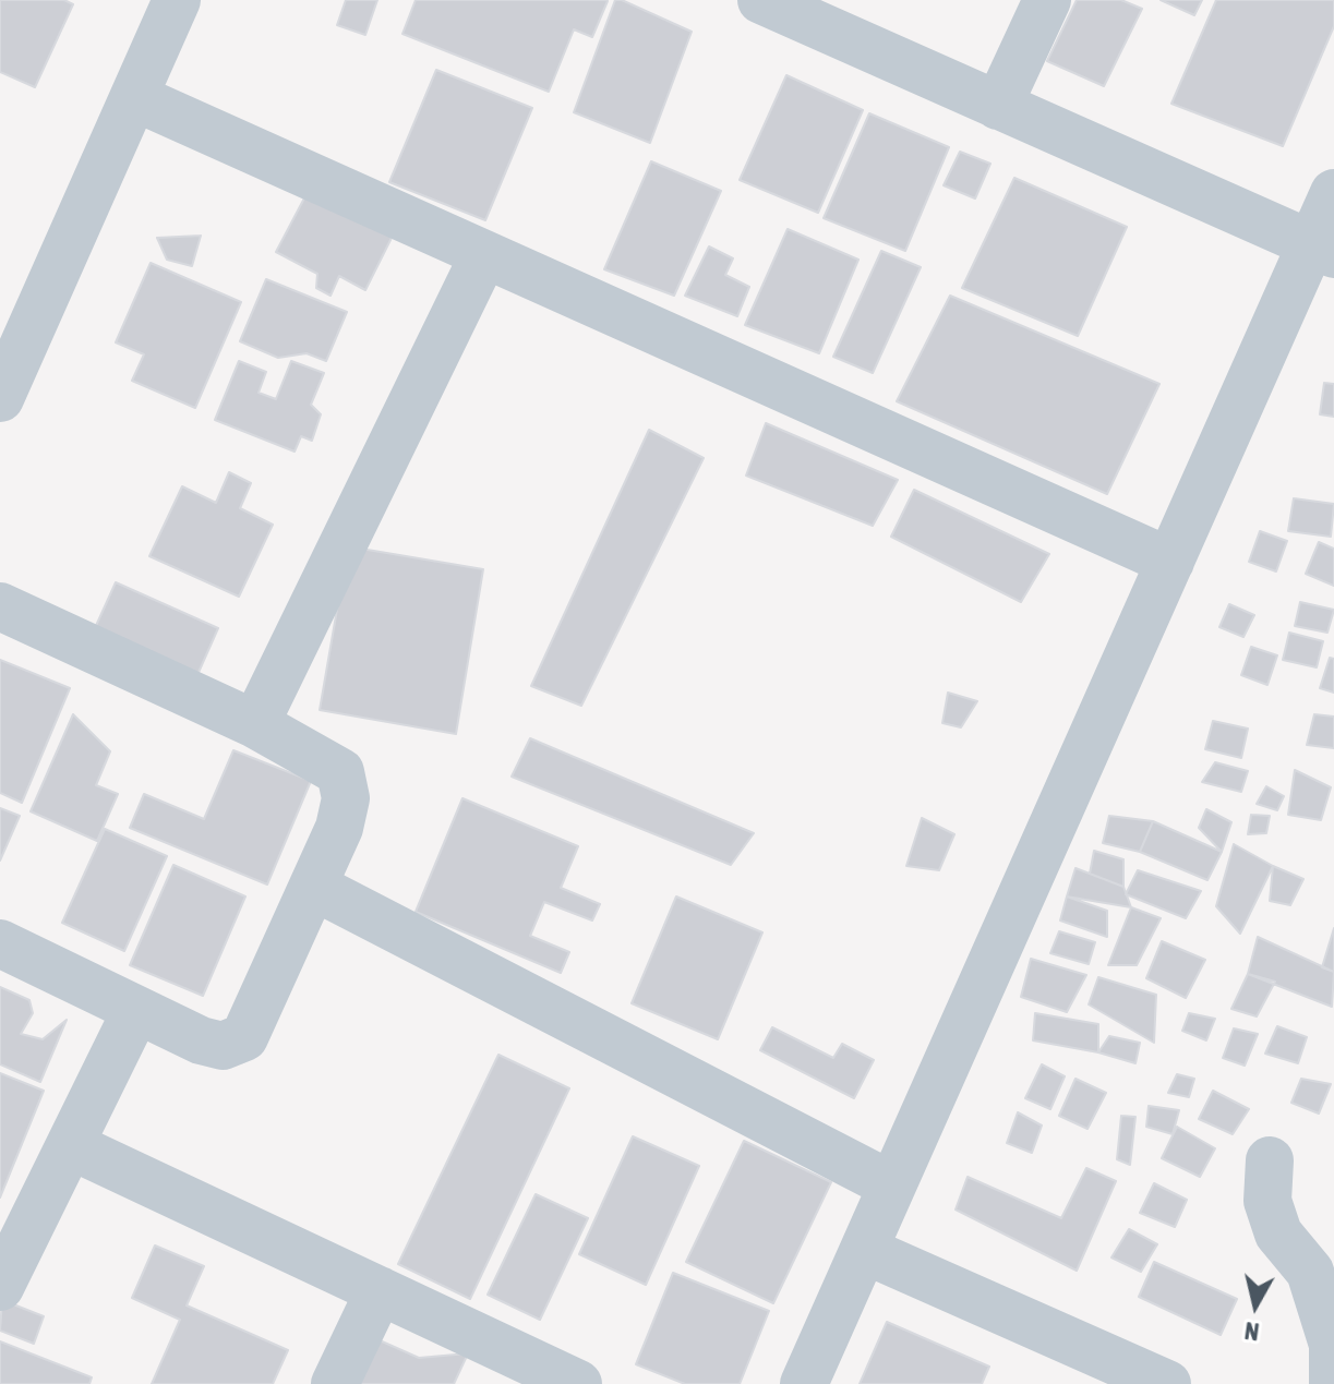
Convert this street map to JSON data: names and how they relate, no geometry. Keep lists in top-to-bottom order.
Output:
{
  "north": "bottom"
}
